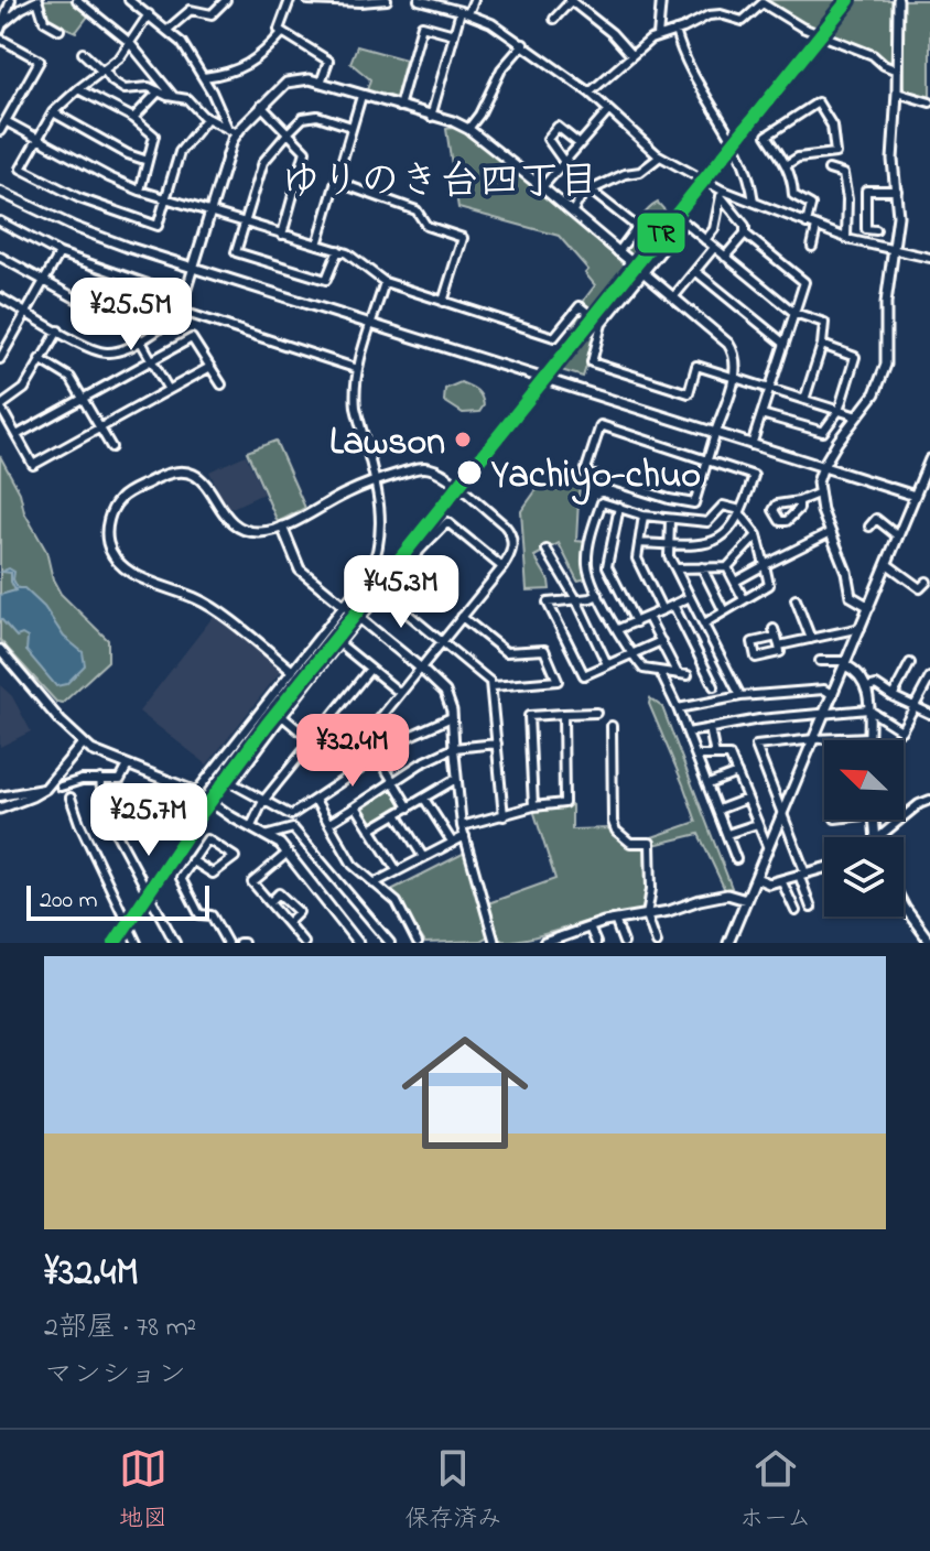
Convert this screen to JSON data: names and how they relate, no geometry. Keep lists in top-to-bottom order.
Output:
{
  "districts": ["ゆりのき台四丁目"],
  "places": ["Lawson", "Yachiyo-chuo"],
  "lines": ["transit line TR"],
  "scale_bar": "200 m",
  "north": "top left",
  "page": {
    "price": [
      "¥25.5M",
      "¥45.3M",
      "¥32.4M",
      "¥25.7M"
    ],
    "scale": "200 m",
    "list": [
      {
        "name": "¥32.4M",
        "note": "2部屋 · 78 m² · マンション"
      }
    ],
    "tabs": ["地図", "保存済み", "ホーム"]
  }
}
